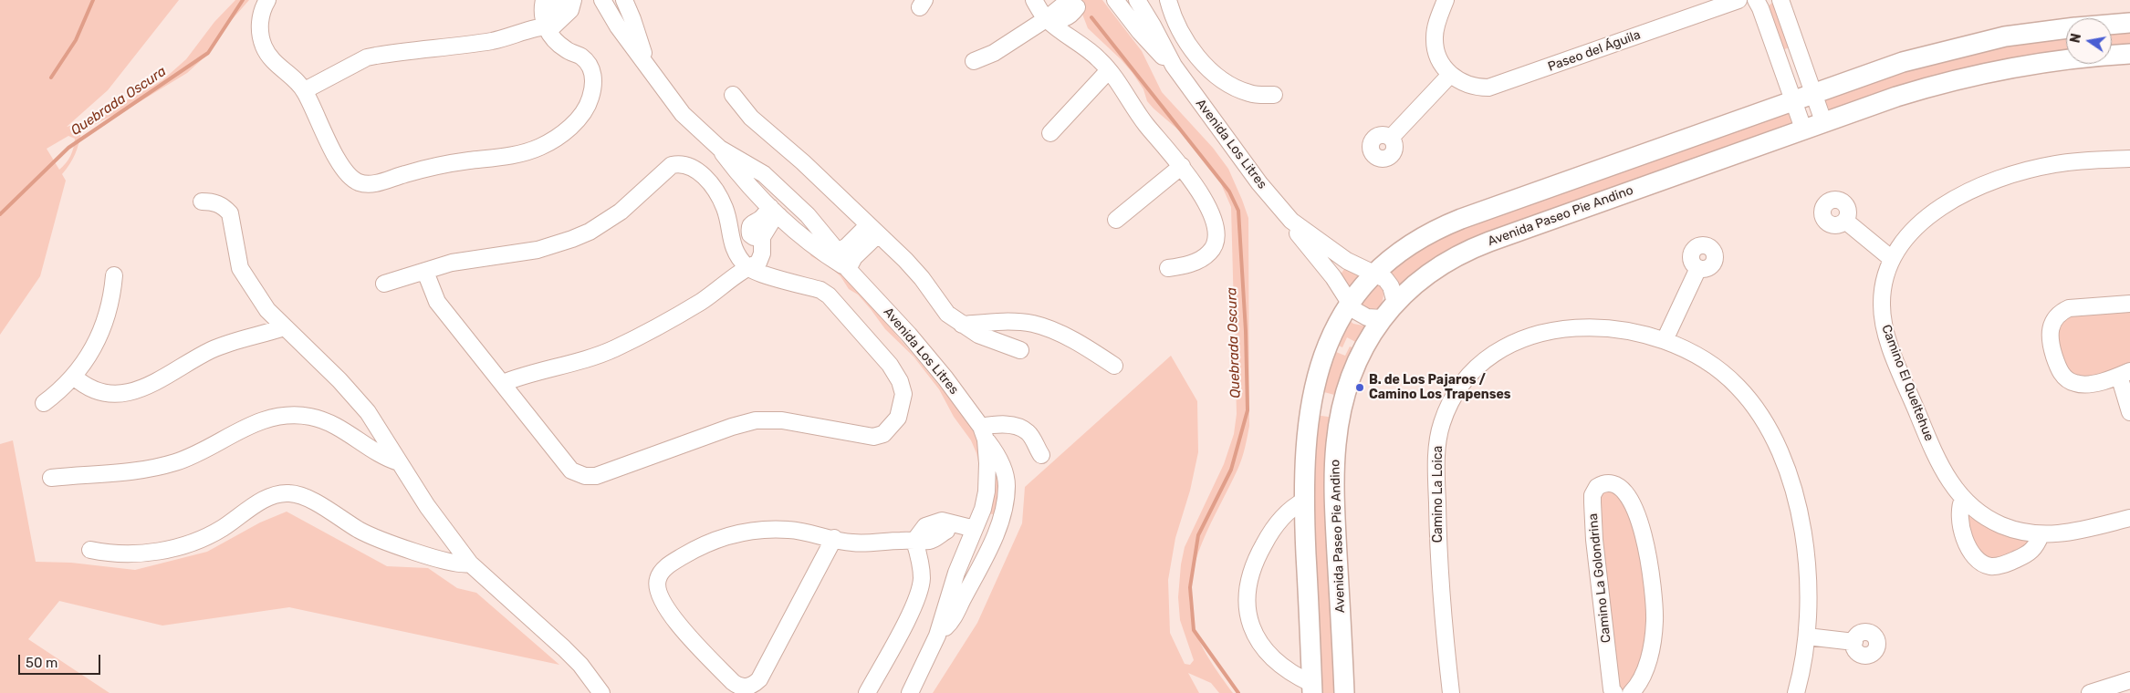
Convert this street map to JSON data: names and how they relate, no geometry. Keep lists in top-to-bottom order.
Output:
{
  "streets": {
    "main road": ["Avenida Paseo Pie Andino"],
    "street": [
      "Paseo del Águila",
      "Avenida Los Litres",
      "Camino El Queltehue",
      "Camino La Loica",
      "Camino La Golondrina"
    ]
  },
  "crossings": [
    ["Avenida Los Litres", "Avenida Paseo Pie Andino"]
  ],
  "water": ["Quebrada Oscura"],
  "places": ["B. de Los Pajaros / Camino Los Trapenses"],
  "scale_bar": "50 m",
  "north": "left"
}
